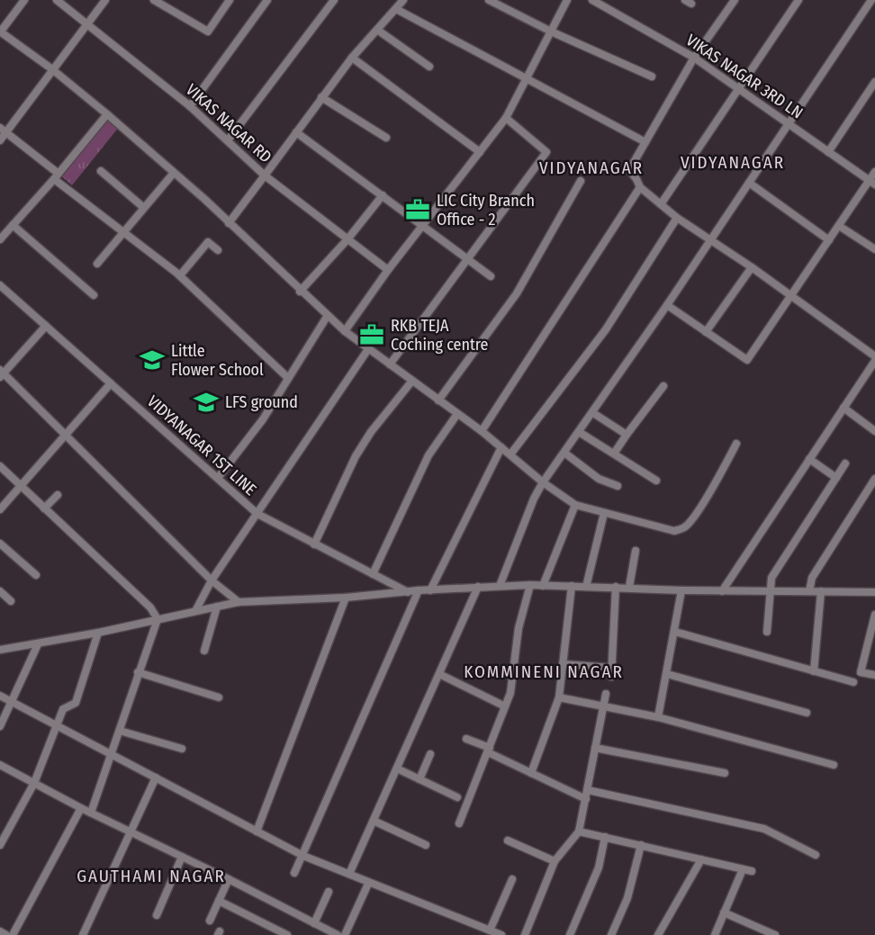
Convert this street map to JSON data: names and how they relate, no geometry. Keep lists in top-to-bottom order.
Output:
{
  "streets": {
    "street": ["VIKAS NAGAR 3RD LN", "VIKAS NAGAR RD", "VIDYANAGAR 1ST LINE"]
  },
  "districts": [
    "VIDYANAGAR",
    "VIDYANAGAR",
    "KOMMINENI NAGAR",
    "GAUTHAMI NAGAR"
  ],
  "places": {
    "office": ["LIC City Branch Office - 2", "RKB TEJA Coching centre"],
    "school or university": ["Little Flower School", "LFS ground"]
  }
}
